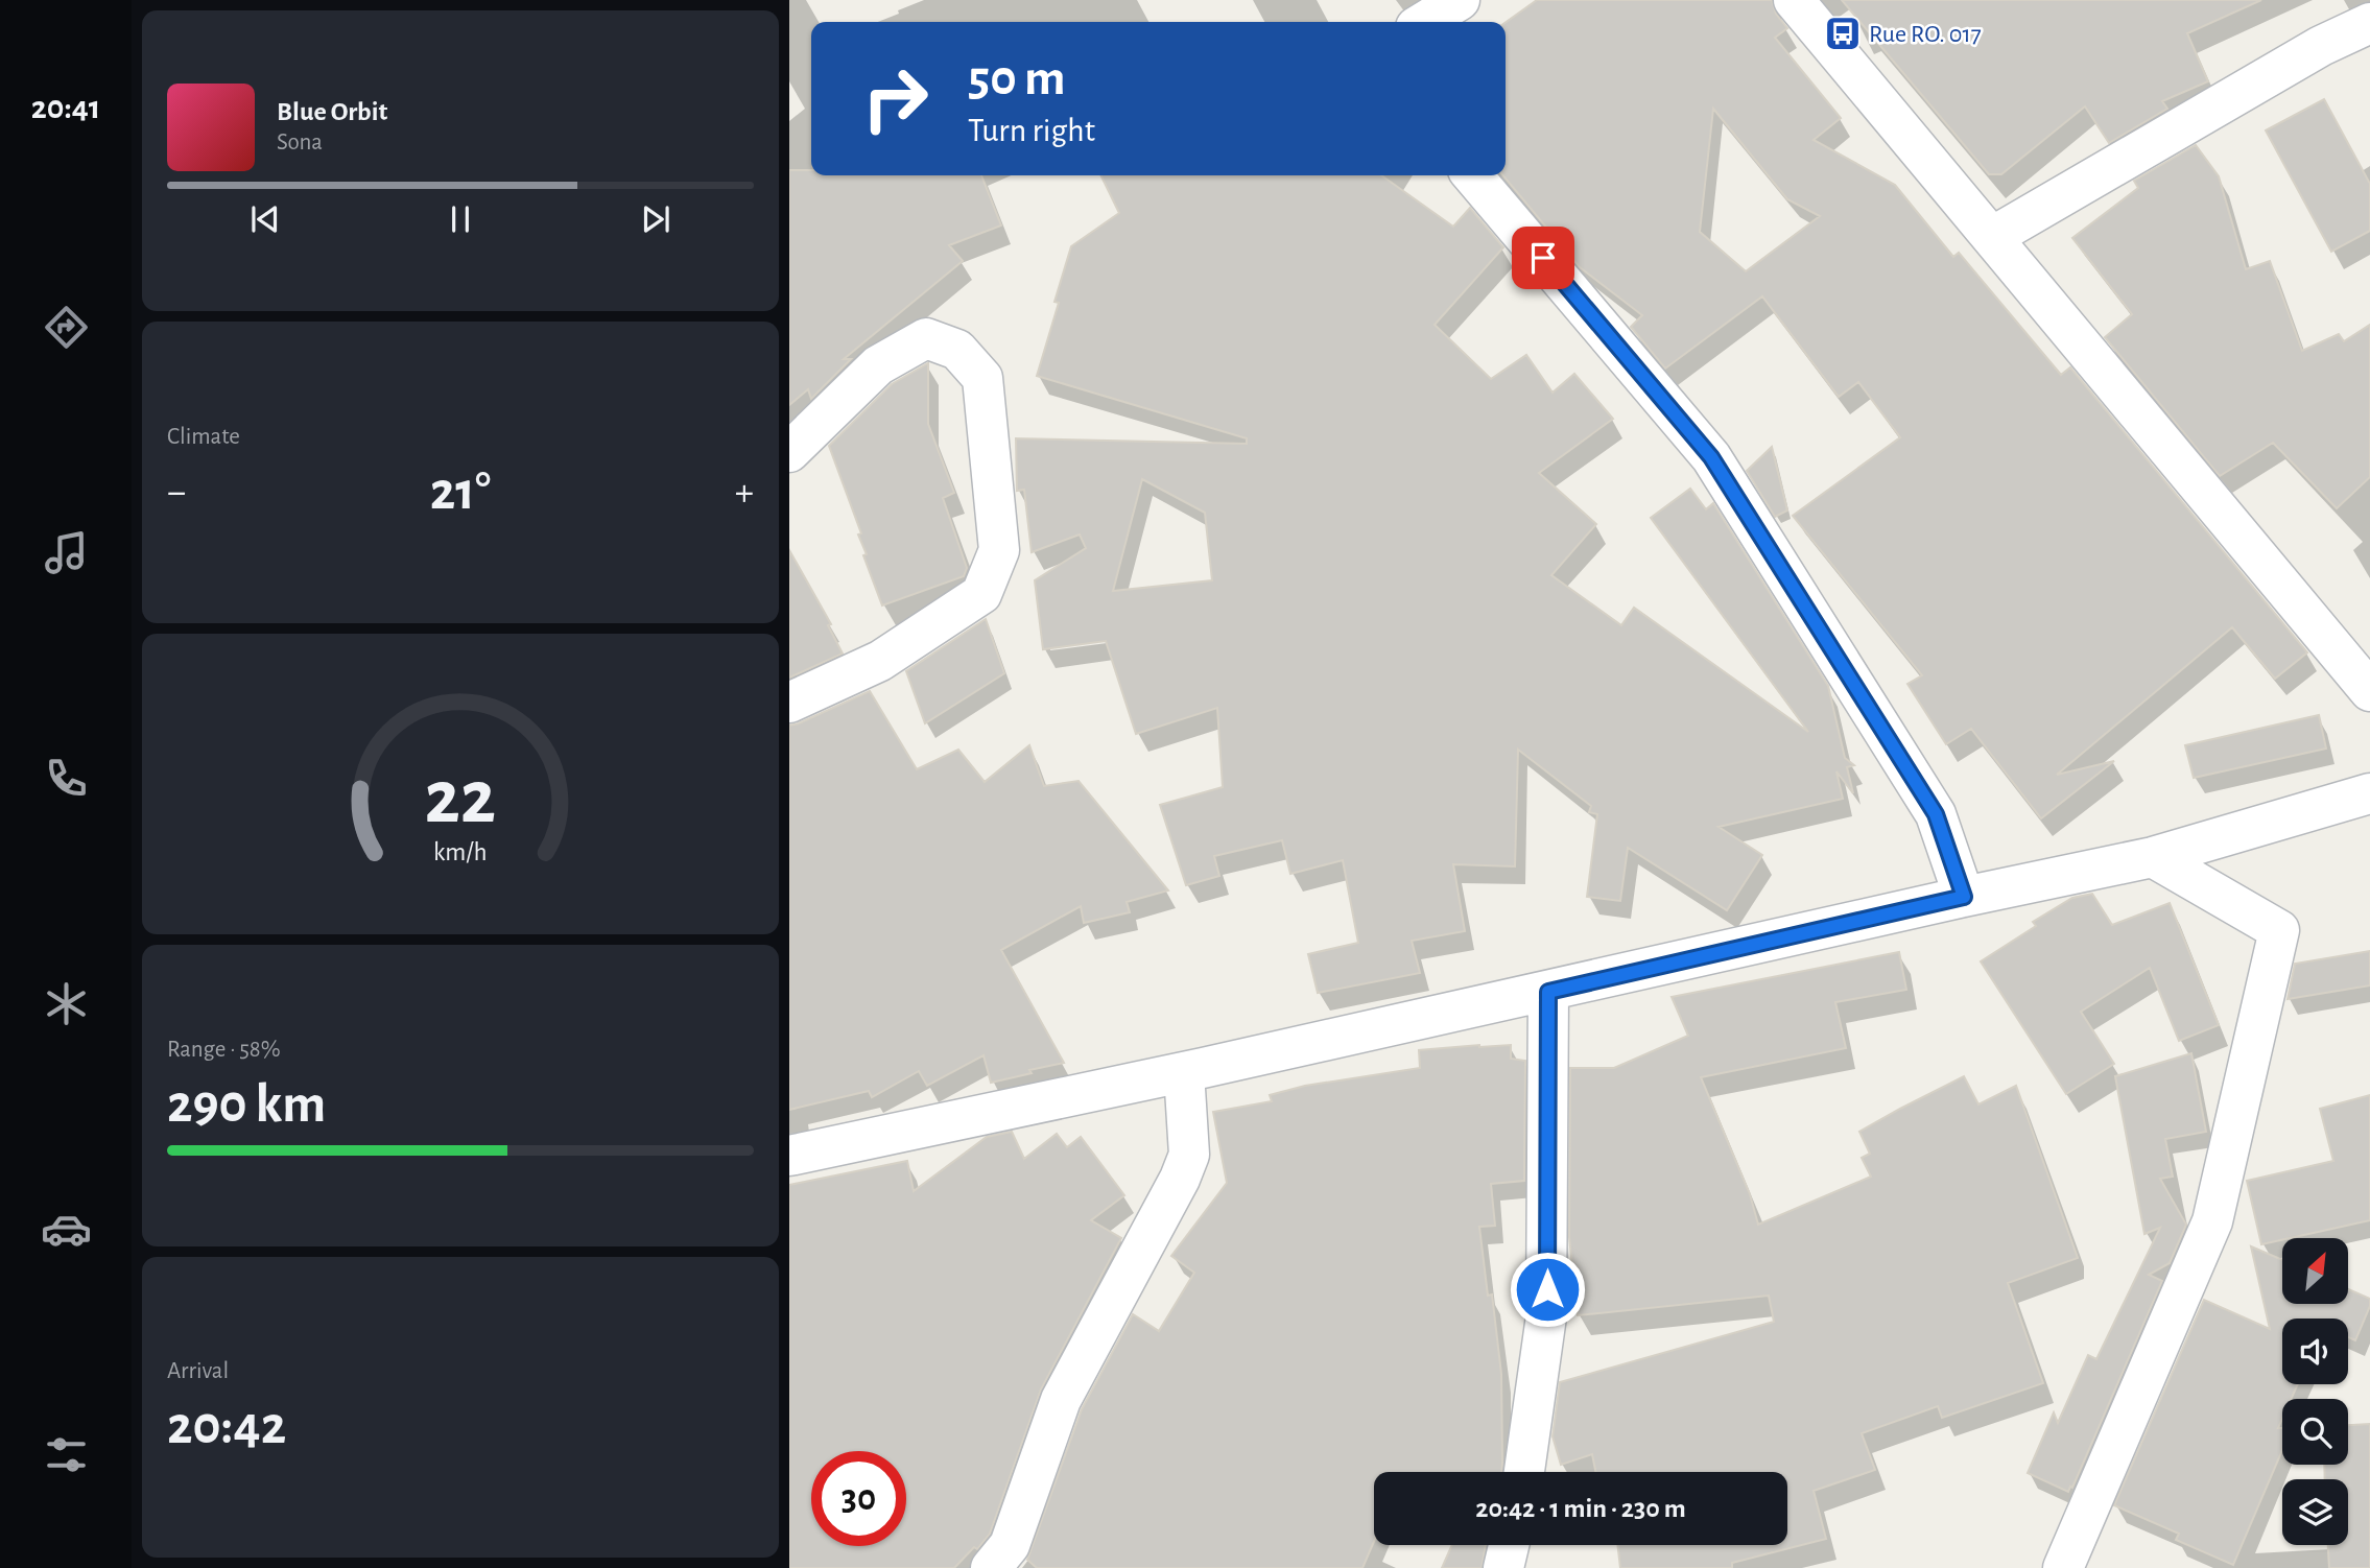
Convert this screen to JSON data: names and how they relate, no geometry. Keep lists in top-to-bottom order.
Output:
{
  "places": {
    "bus stop": ["Rue RO. 017"]
  },
  "north": "top right",
  "page": {
    "tabs": "20:41",
    "turn": ["50 m", "Turn right"],
    "song": ["Blue Orbit", "Sona"],
    "tile": [
      "Climate",
      ["Range · 58%", "290 km"],
      ["Arrival", "20:42"]
    ],
    "heat": ["−", "21°", "+"],
    "limit": "30",
    "trip": "20:42 · 1 min · 230 m",
    "gauge": ["22", "km/h"]
  }
}
